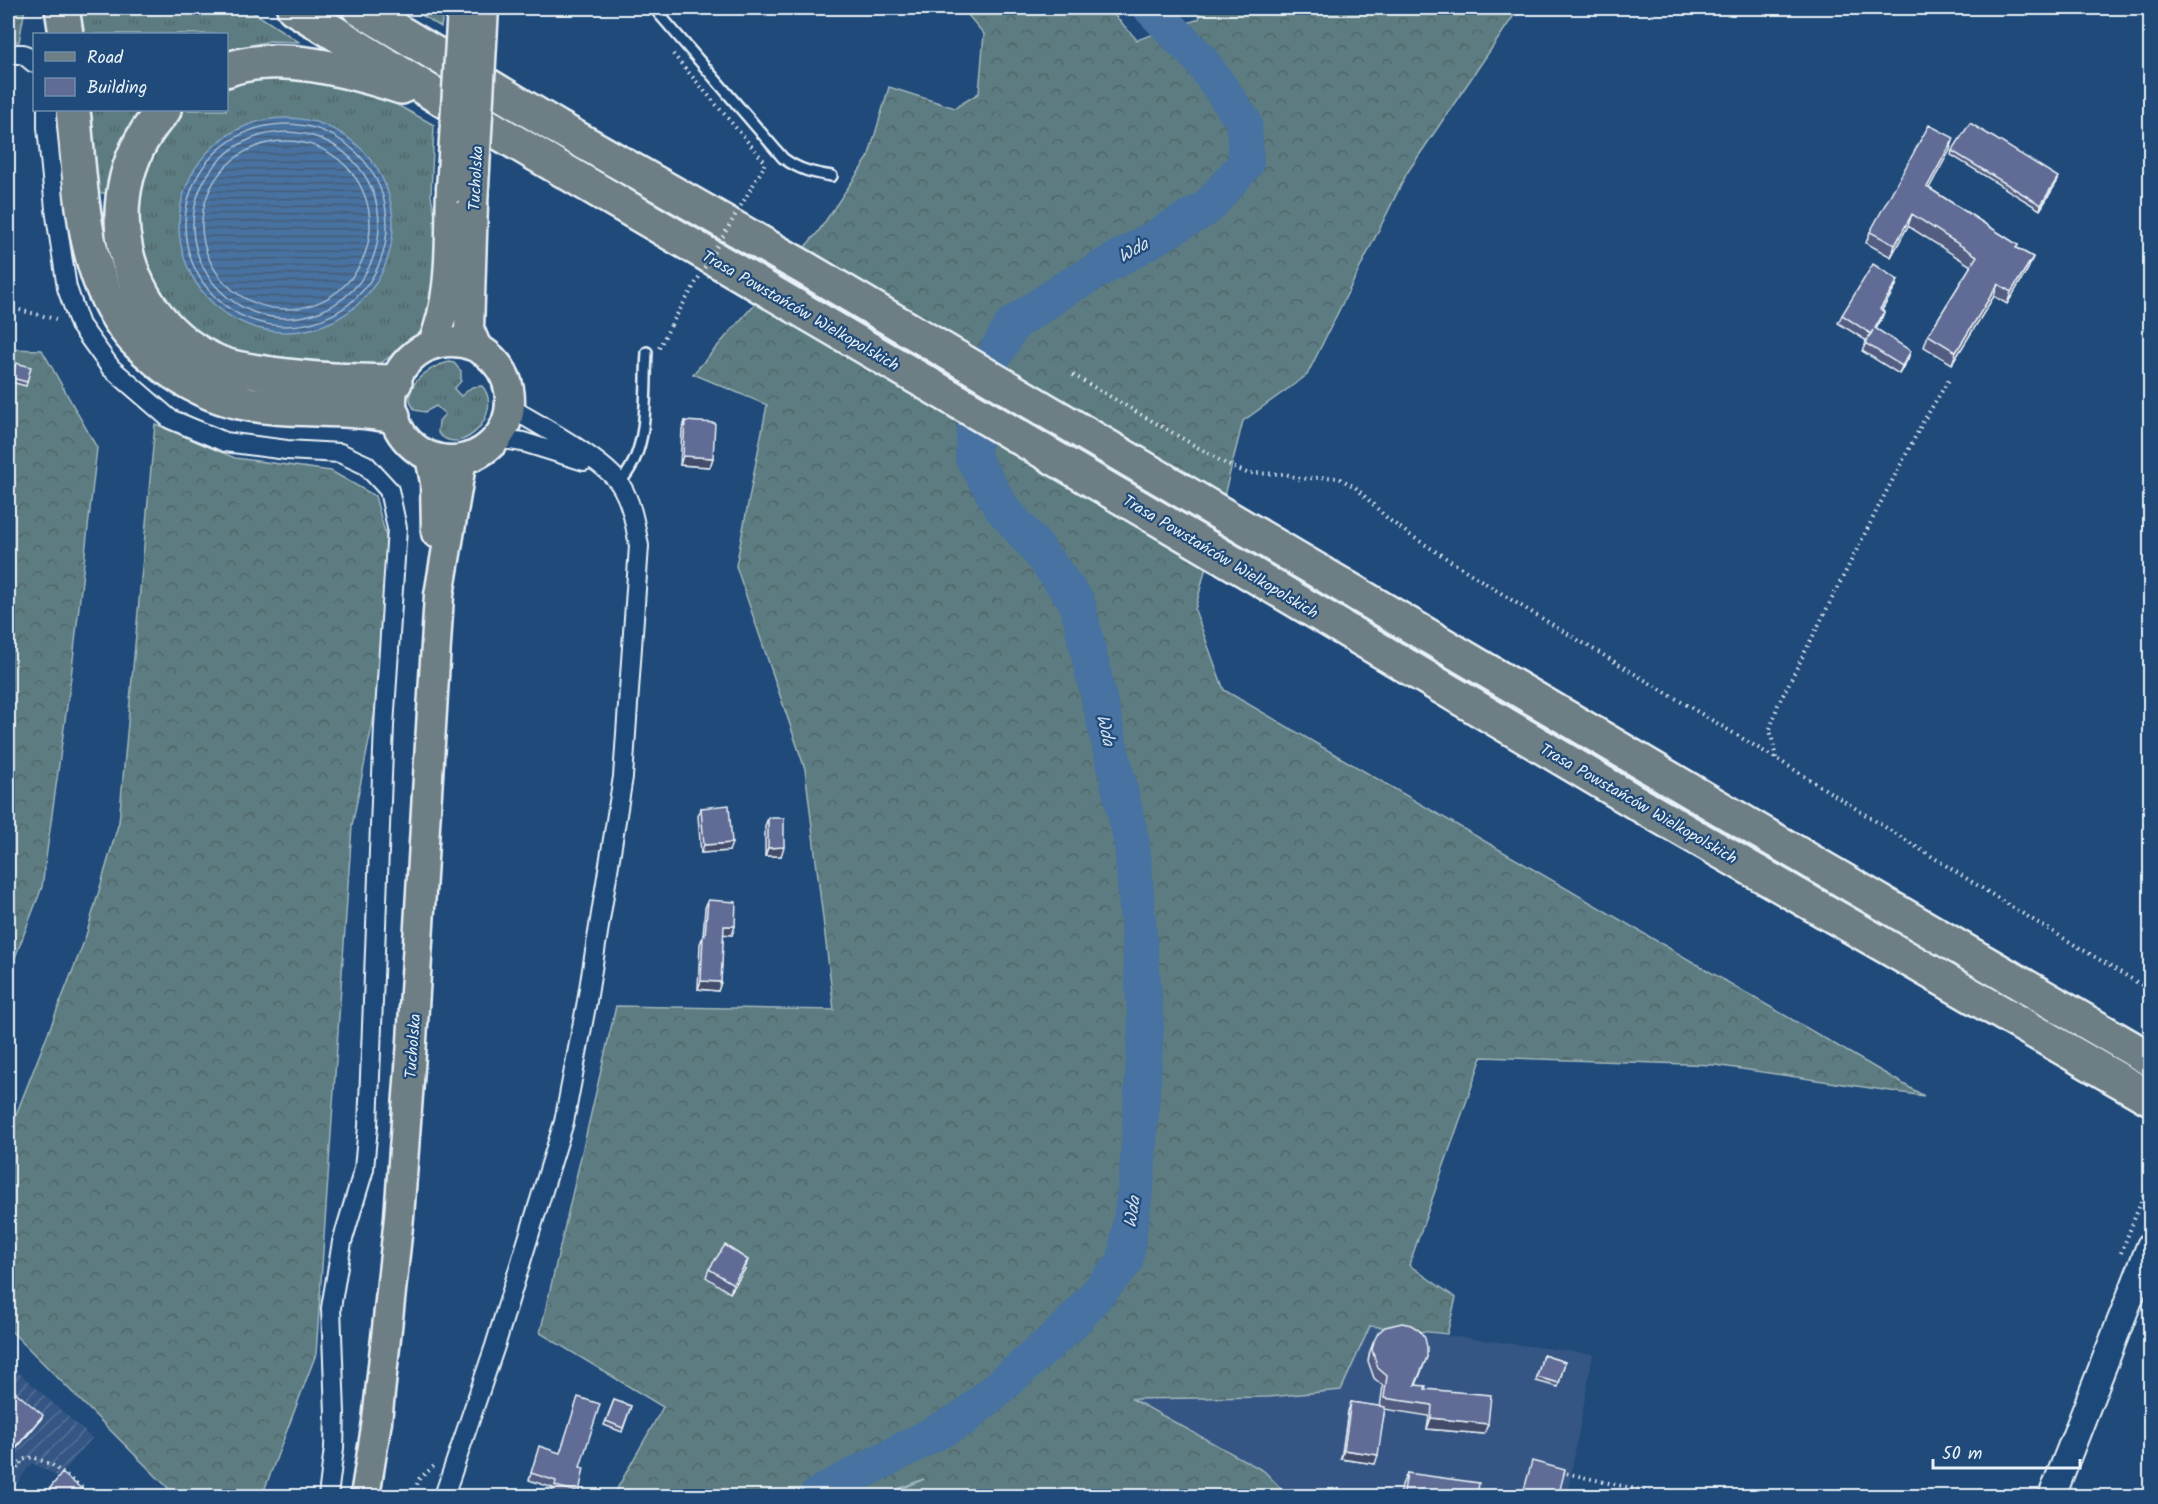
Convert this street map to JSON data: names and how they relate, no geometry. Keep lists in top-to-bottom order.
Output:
{
  "streets": {
    "highway": ["Trasa Powstańców Wielkopolskich"],
    "main road": ["Tucholska"]
  },
  "water": ["Wda"],
  "legend": ["Road", "Building"],
  "scale_bar": "50 m"
}
